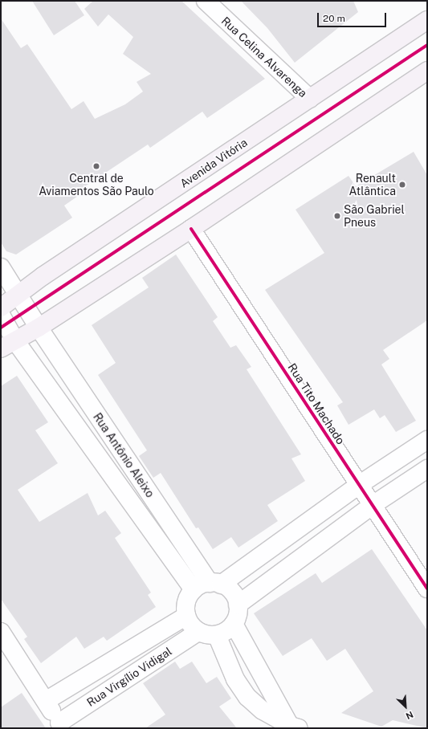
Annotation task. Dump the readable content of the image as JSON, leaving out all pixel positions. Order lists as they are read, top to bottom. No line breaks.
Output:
{"streets":{"main road":["Avenida Vitória"],"street":["Rua Celina Alvarenga","Rua Tito Machado","Rua Antônio Aleixo","Rua Virgílio Vidigal"]},"crossings":[["Rua Celina Alvarenga","Avenida Vitória"],["Avenida Vitória","Rua Antônio Aleixo"],["Rua Antônio Aleixo","Rua Virgílio Vidigal"]],"places":["Central de Aviamentos São Paulo","Renault Atlântica","São Gabriel Pneus"],"scale_bar":"20 m","north":"bottom right"}
